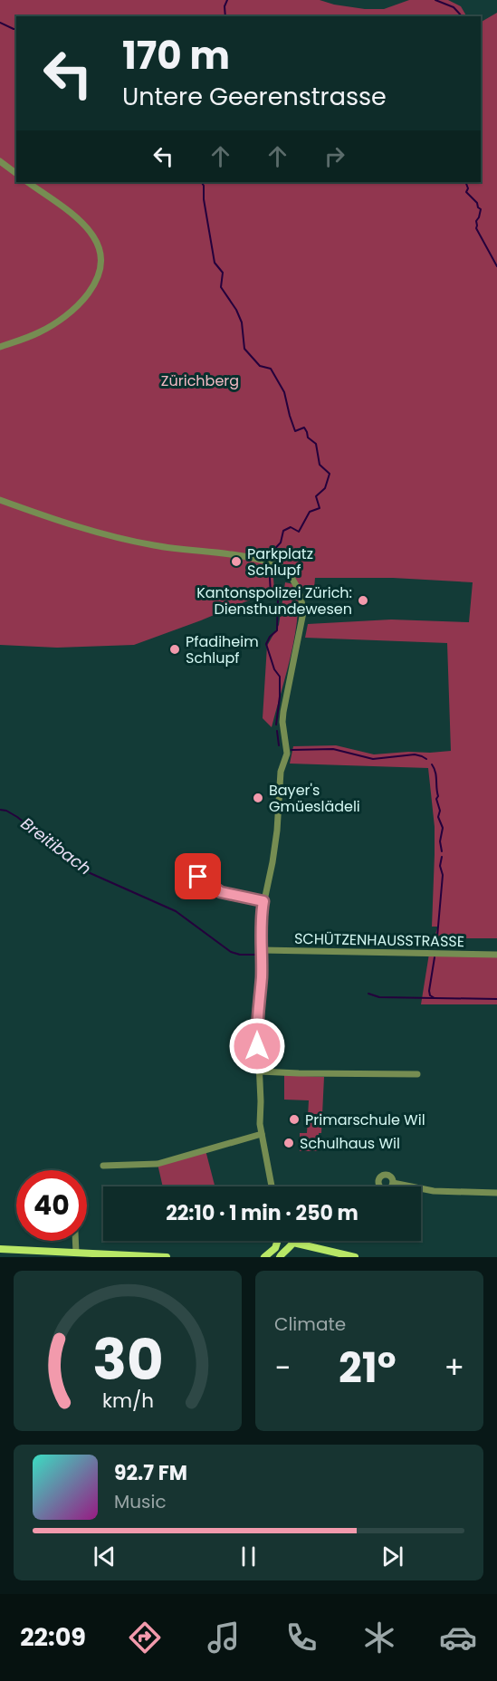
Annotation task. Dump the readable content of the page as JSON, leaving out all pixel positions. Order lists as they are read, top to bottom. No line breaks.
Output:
{"streets":{"street":["SCHÜTZENHAUSSTRASSE"]},"water":["Breitibach"],"parks":["Zürichberg"],"places":["Parkplatz Schlupf","Kantonspolizei Zürich: Diensthundewesen","Pfadiheim Schlupf","Bayer's Gmüeslädeli","Primarschule Wil","Schulhaus Wil"],"page":{"turn":["170 m","Untere Geerenstrasse"],"limit":"40","trip":"22:10 · 1 min · 250 m","tile":"Climate","heat":["−","21°","+"],"song":["92.7 FM","Music"],"tabs":"22:09","gauge":["30","km/h"]}}
